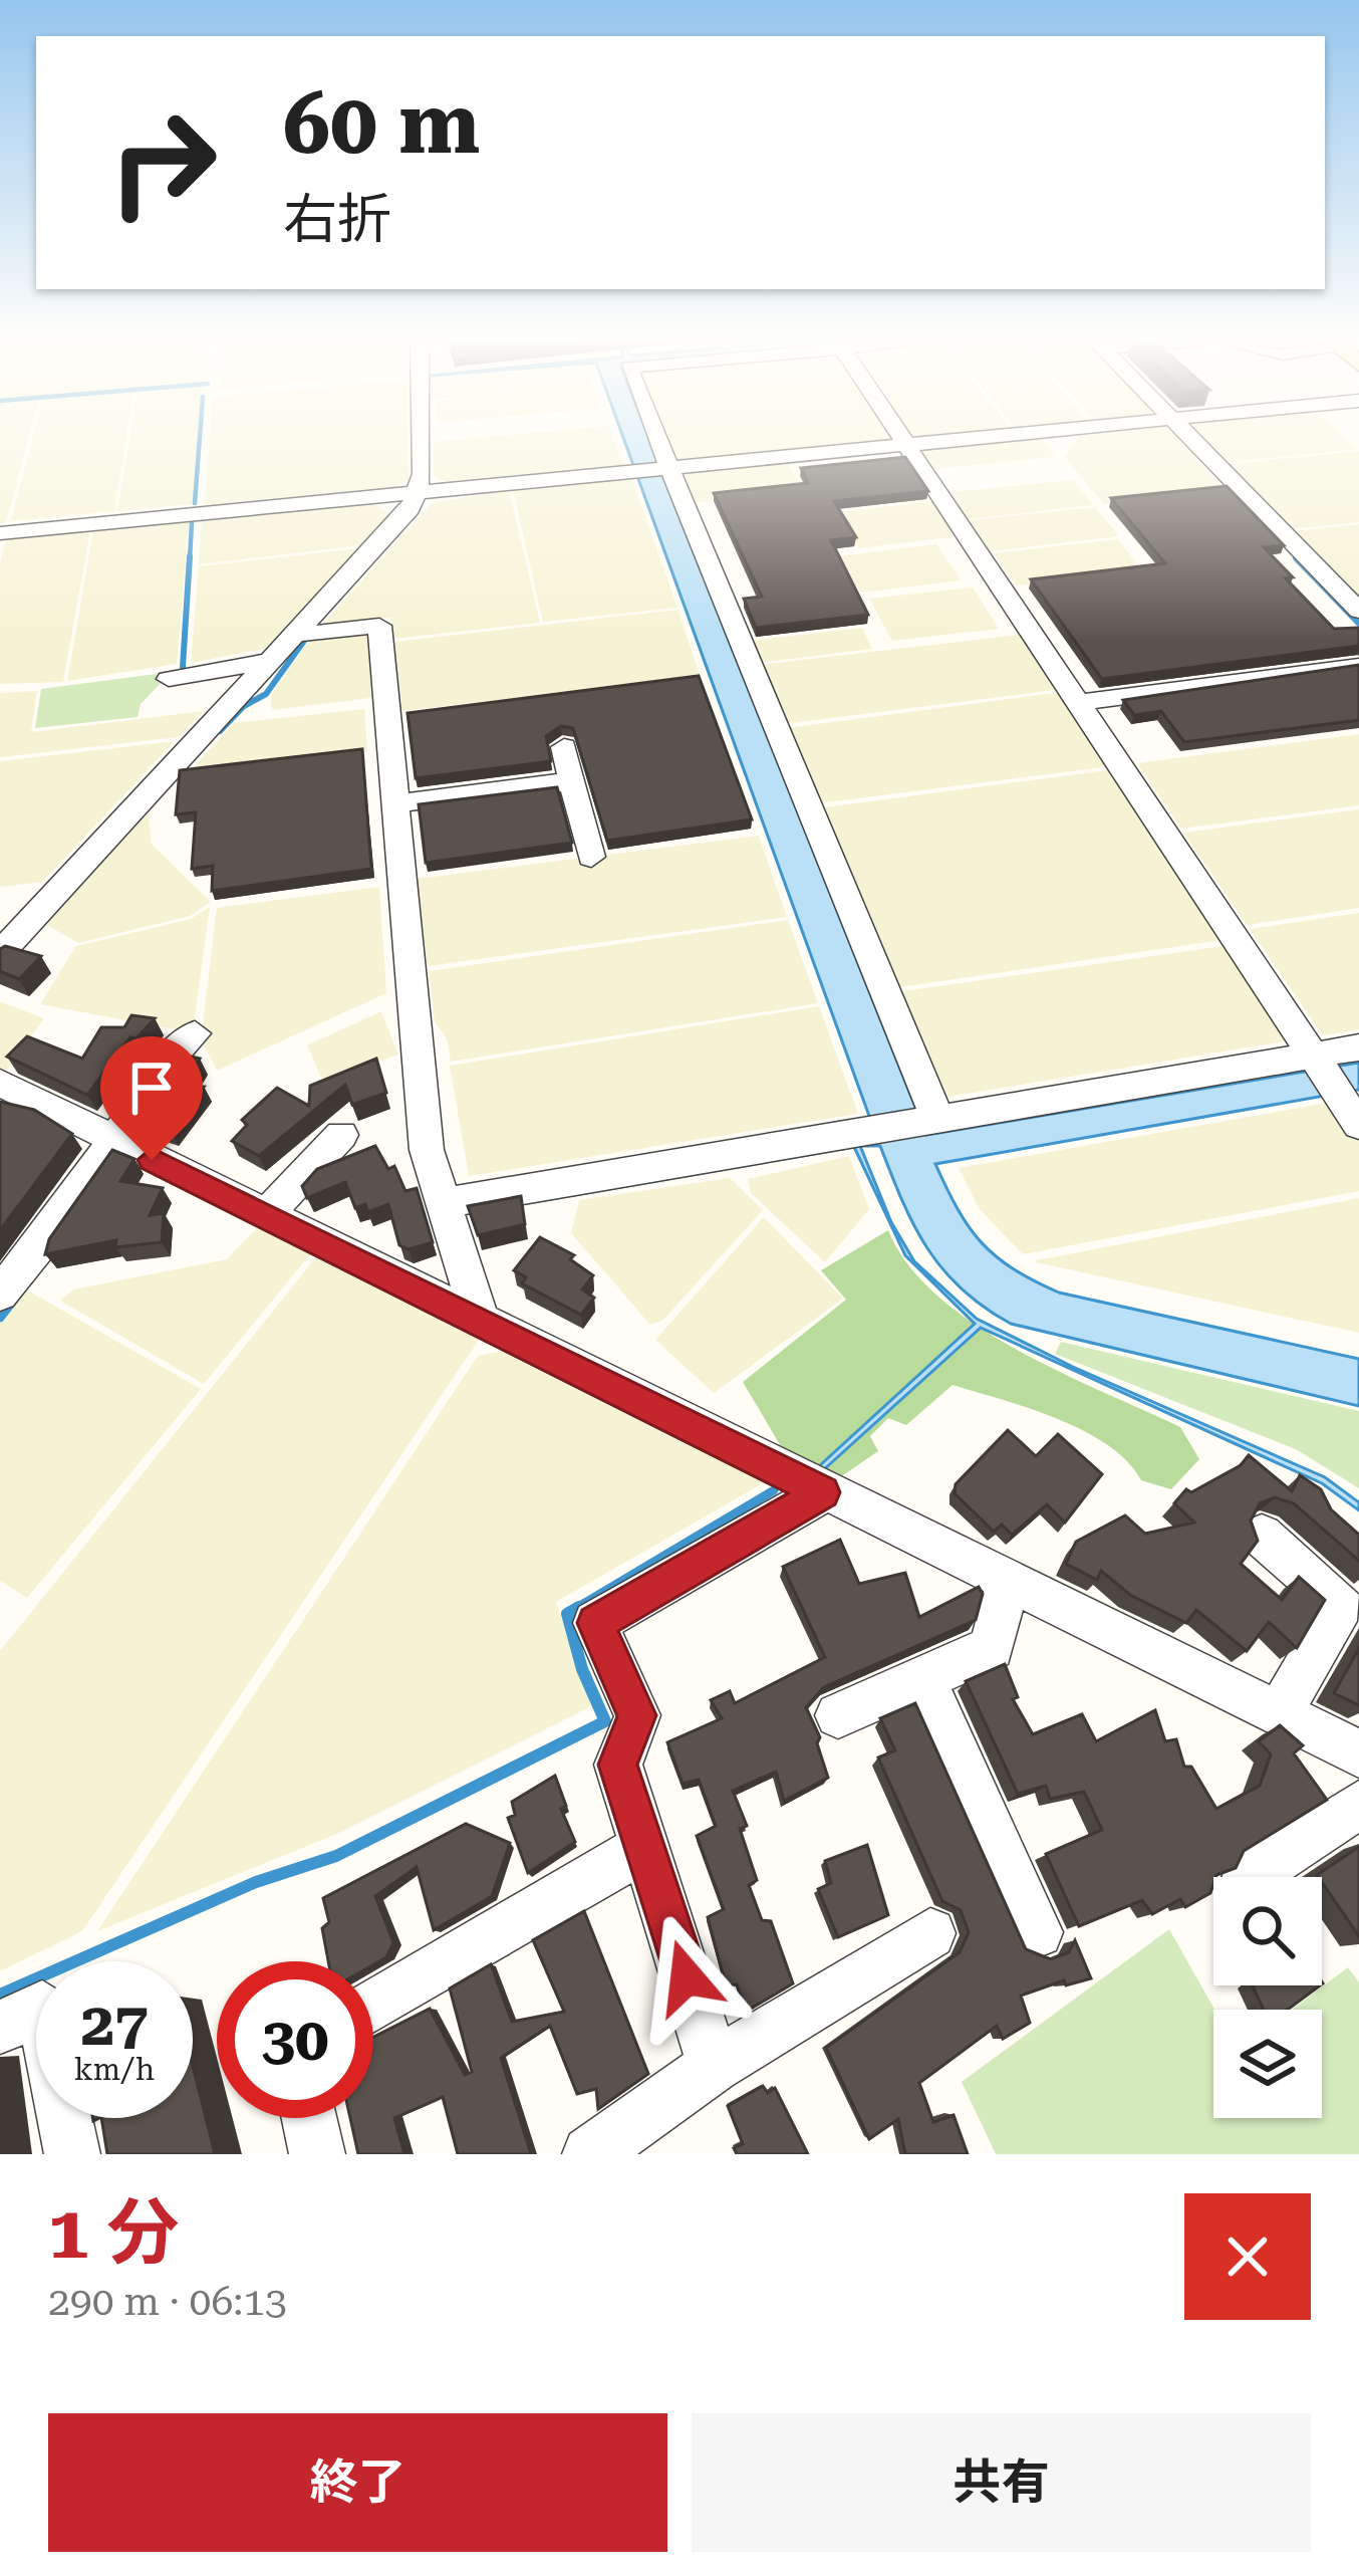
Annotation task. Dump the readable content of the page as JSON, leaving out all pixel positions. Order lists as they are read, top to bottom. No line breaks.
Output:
{"page":{"turn":["60 m","右折"],"speed":"27 km/h","limit":"30","heading":["1 分","290 m · 06:13"],"buttons":["終了","共有"]}}
